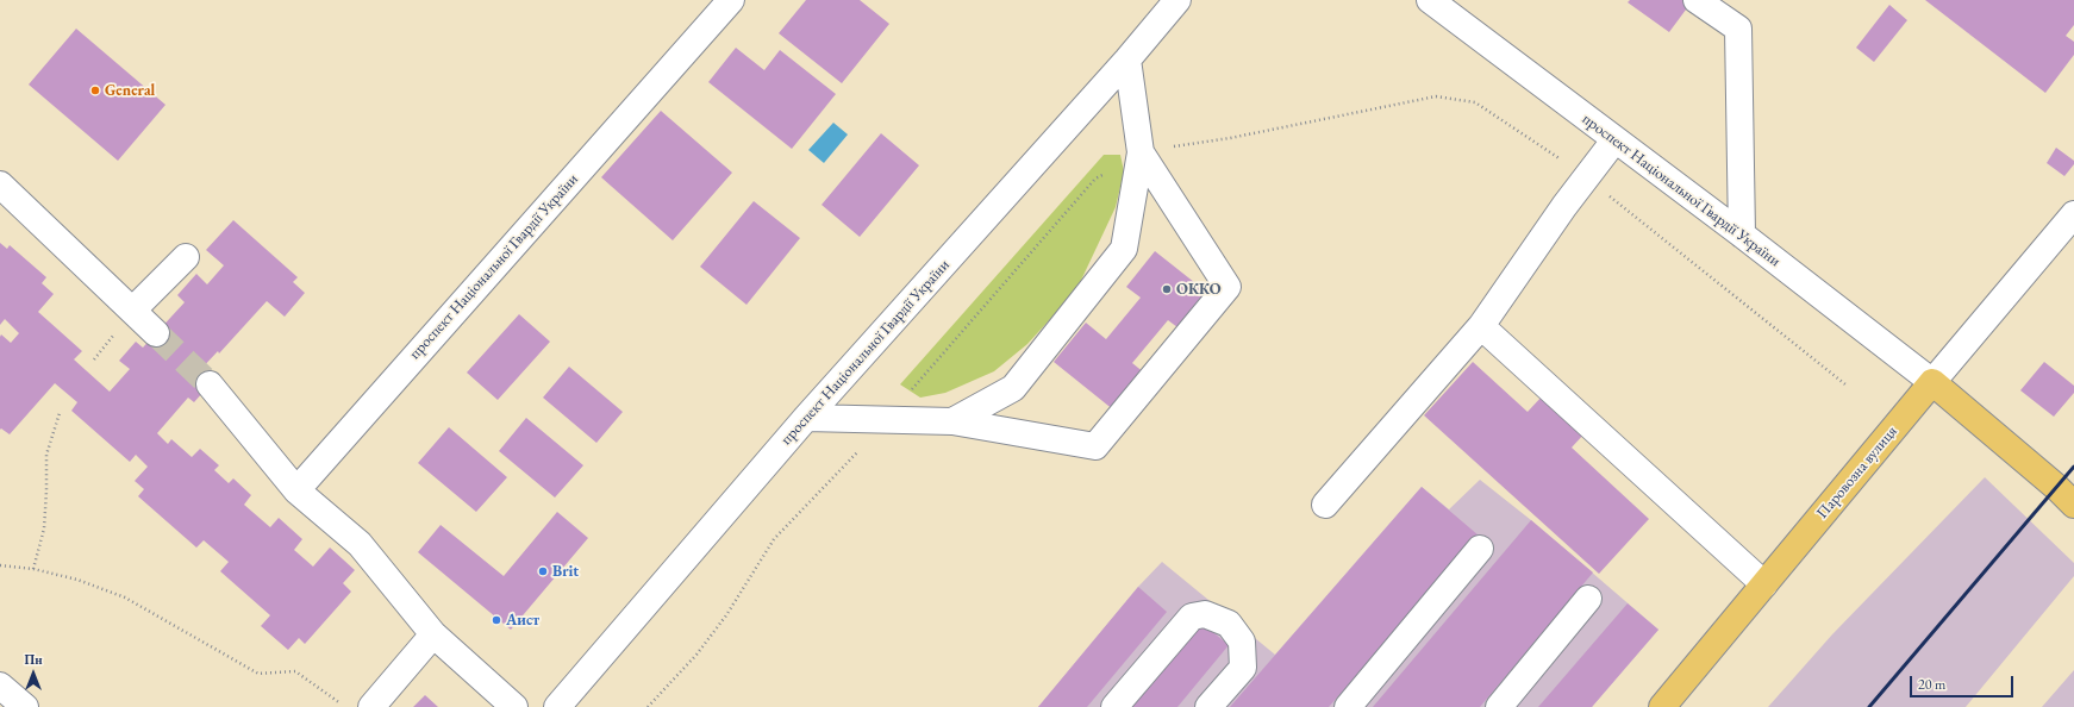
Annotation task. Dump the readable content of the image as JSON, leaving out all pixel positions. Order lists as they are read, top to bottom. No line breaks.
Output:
{"streets":{"main road":["Паровозна вулиця"],"street":["проспект Національної Гвардії України"]},"crossings":[["проспект Національної Гвардії України","Паровозна вулиця"]],"places":["General","ОККО","Brit","Аист"],"scale_bar":"20 m","north":"top"}
